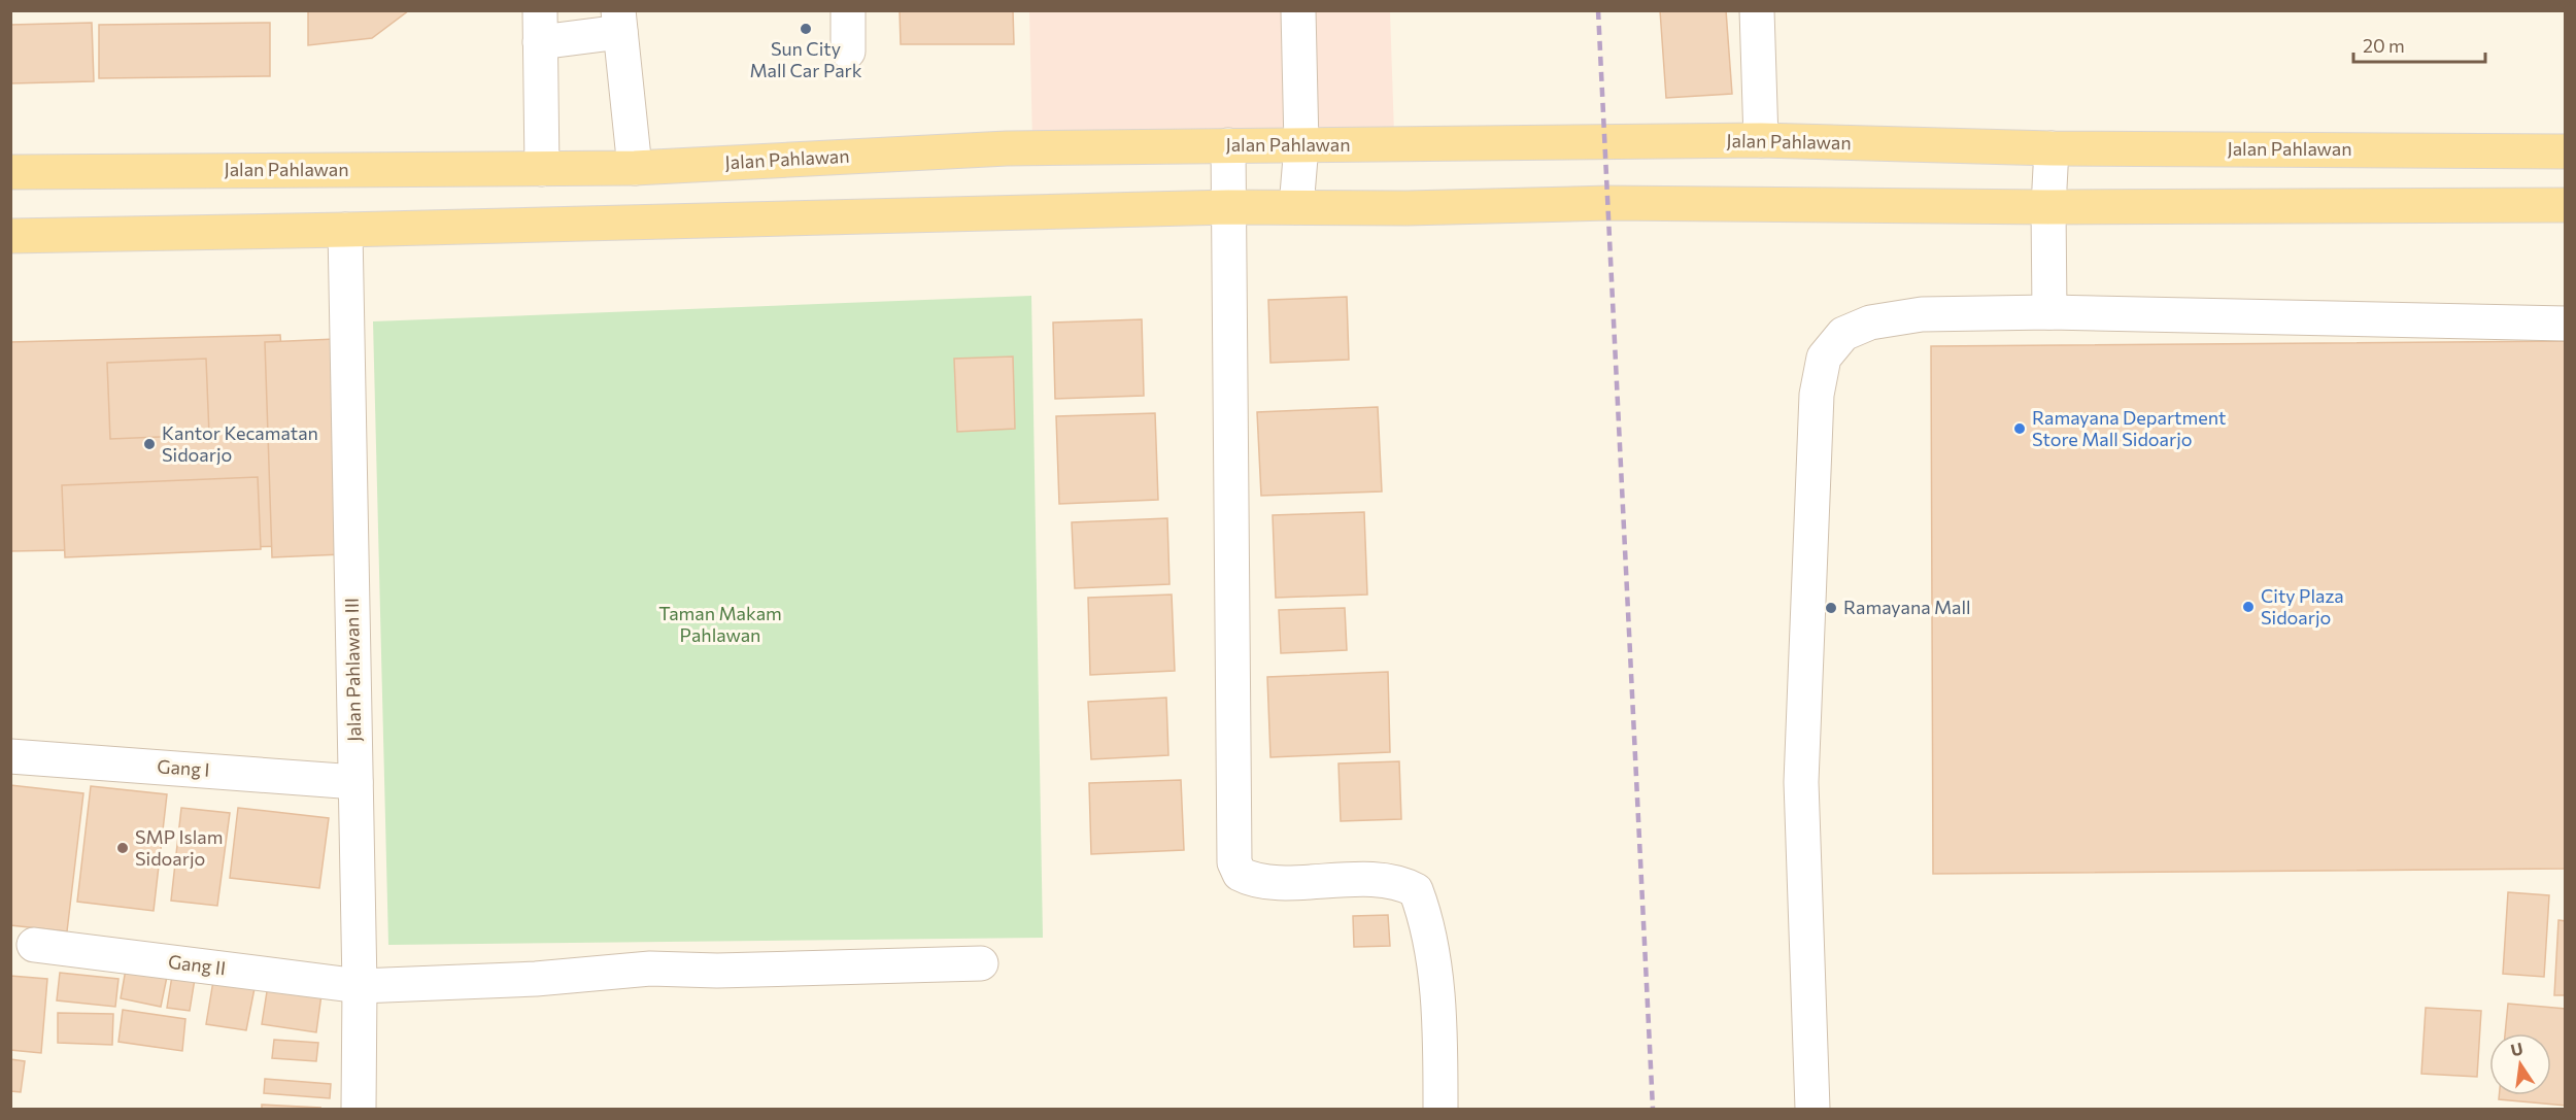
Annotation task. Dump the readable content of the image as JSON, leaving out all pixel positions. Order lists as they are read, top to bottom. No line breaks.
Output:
{"streets":{"main road":["Jalan Pahlawan"],"street":["Jalan Pahlawan III","Gang I","Gang II"]},"crossings":[["Jalan Pahlawan III","Gang I"],["Jalan Pahlawan III","Gang II"]],"parks":["Taman Makam Pahlawan"],"places":["Sun City Mall Car Park","Ramayana Department Store Mall Sidoarjo","Kantor Kecamatan Sidoarjo","City Plaza Sidoarjo","Ramayana Mall","SMP Islam Sidoarjo"],"scale_bar":"20 m","north":"top"}
